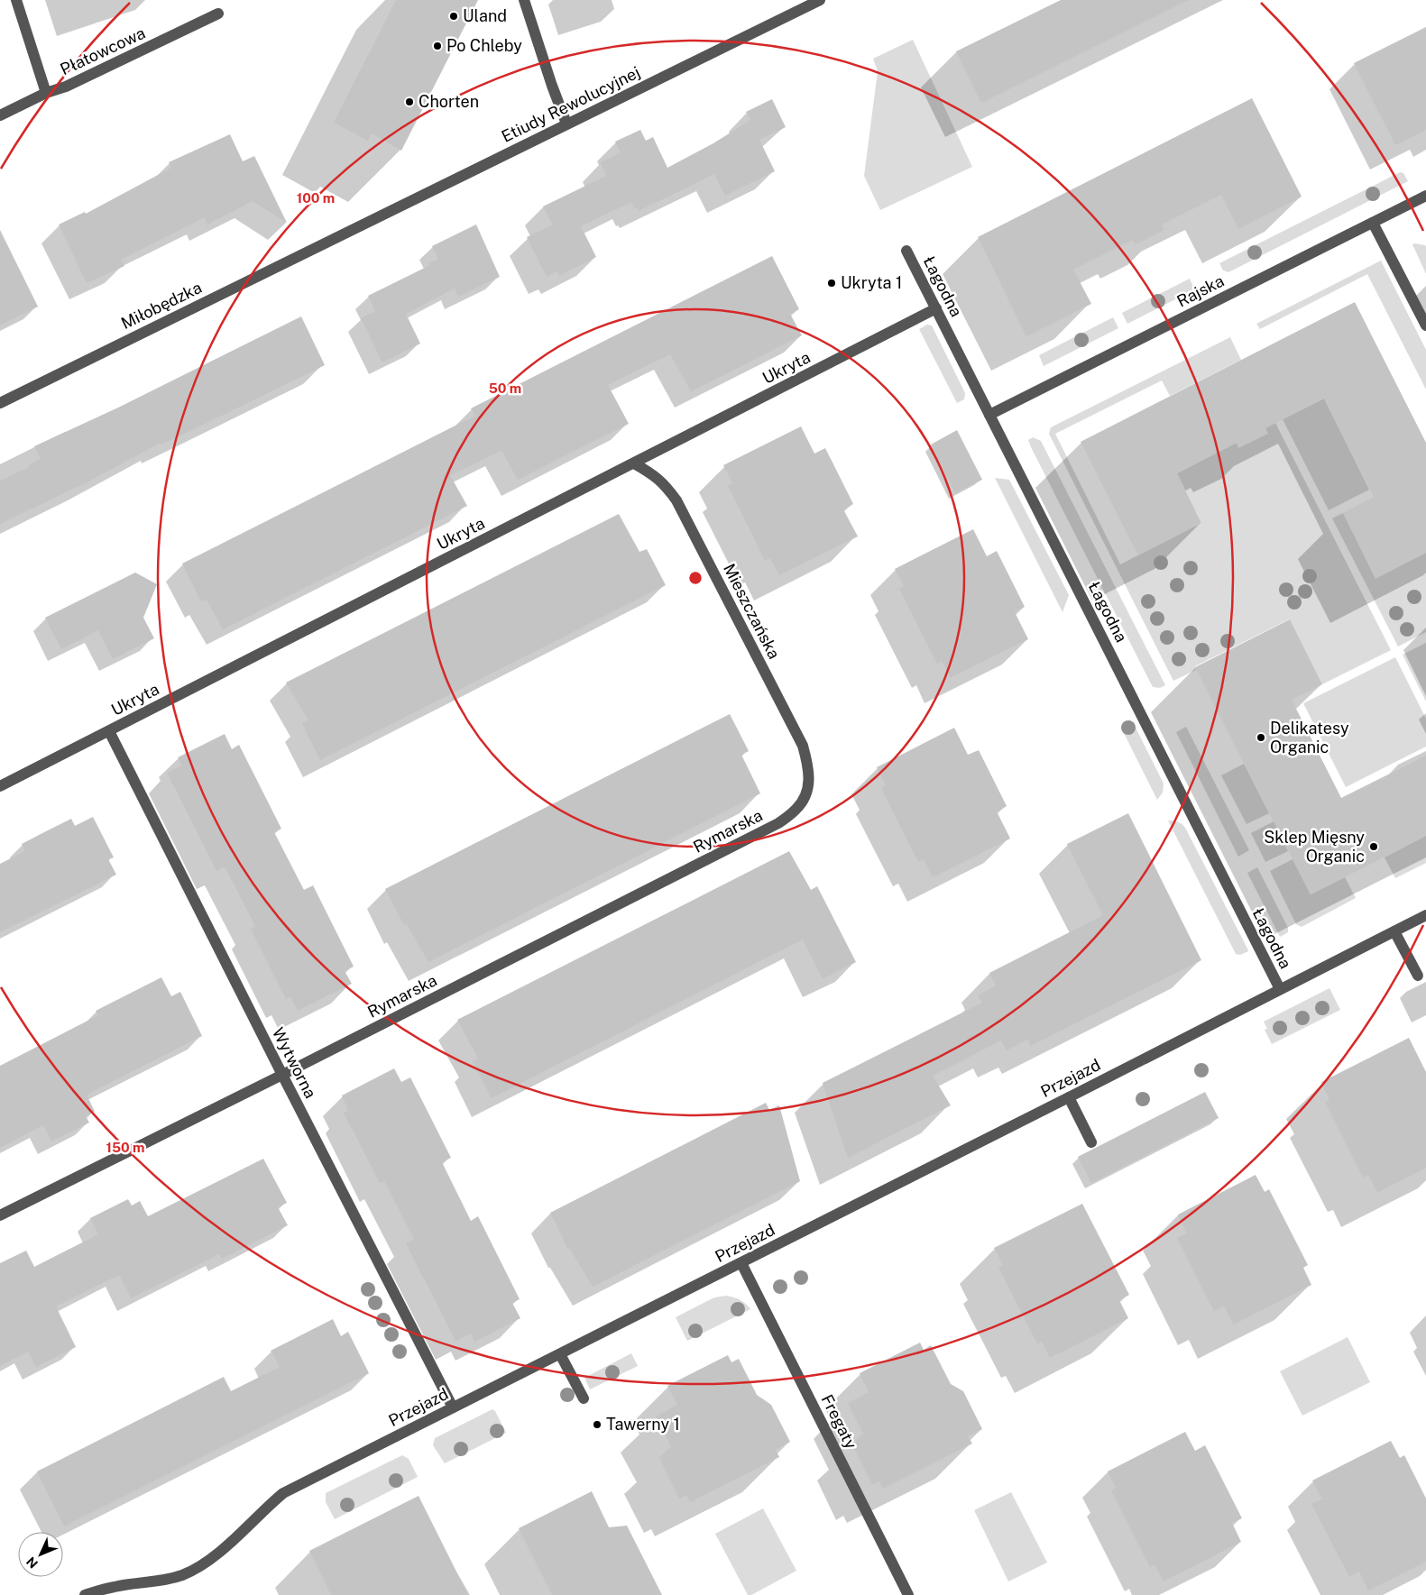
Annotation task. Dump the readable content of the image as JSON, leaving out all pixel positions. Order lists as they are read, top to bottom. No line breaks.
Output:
{"streets":{"street":["Płatowcowa","Etiudy Rewolucyjnej","Łagodna","Rajska","Miłobędzka","Ukryta","Mieszczańska","Rymarska","Wytworna","Przejazd","Fregaty"]},"crossings":[["Etiudy Rewolucyjnej","Miłobędzka"],["Łagodna","Rajska"],["Łagodna","Ukryta"],["Łagodna","Przejazd"],["Ukryta","Mieszczańska"],["Ukryta","Wytworna"],["Mieszczańska","Rymarska"],["Rymarska","Wytworna"],["Wytworna","Przejazd"],["Przejazd","Fregaty"]],"places":["Uland","Po Chleby","Chorten","Ukryta 1","Delikatesy Organic","Sklep Mięsny Organic","Tawerny 1"],"north":"bottom left","rings":["100 m","50 m","150 m"]}
